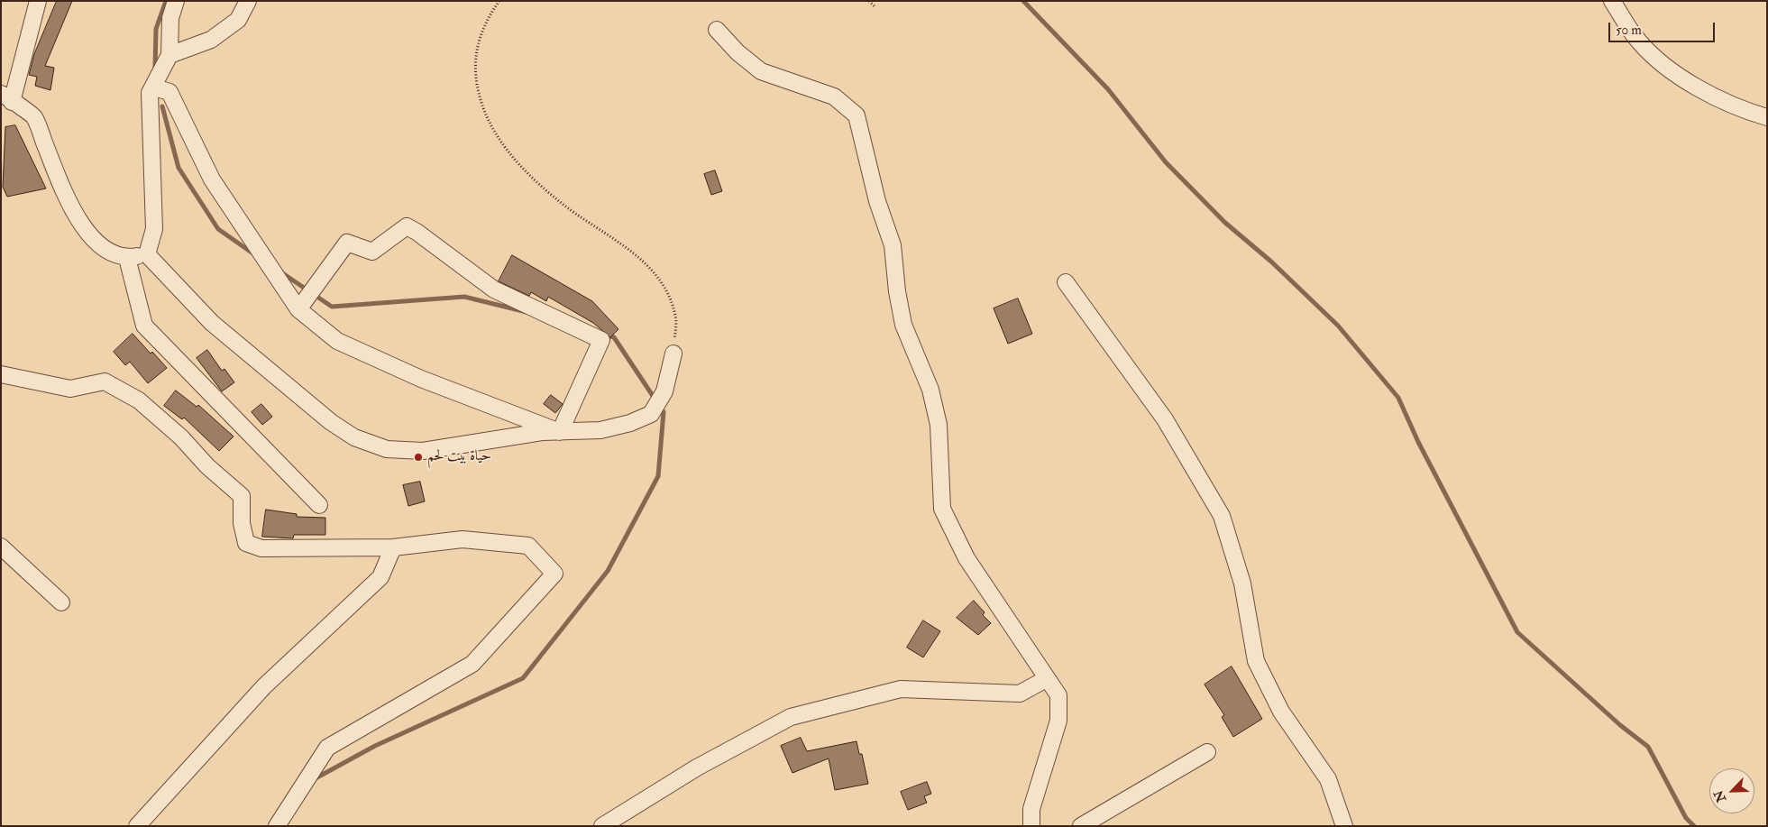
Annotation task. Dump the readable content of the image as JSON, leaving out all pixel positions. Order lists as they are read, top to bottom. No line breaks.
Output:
{"places":["حياة بيت لحم"],"scale_bar":"50 m","north":"bottom left"}
